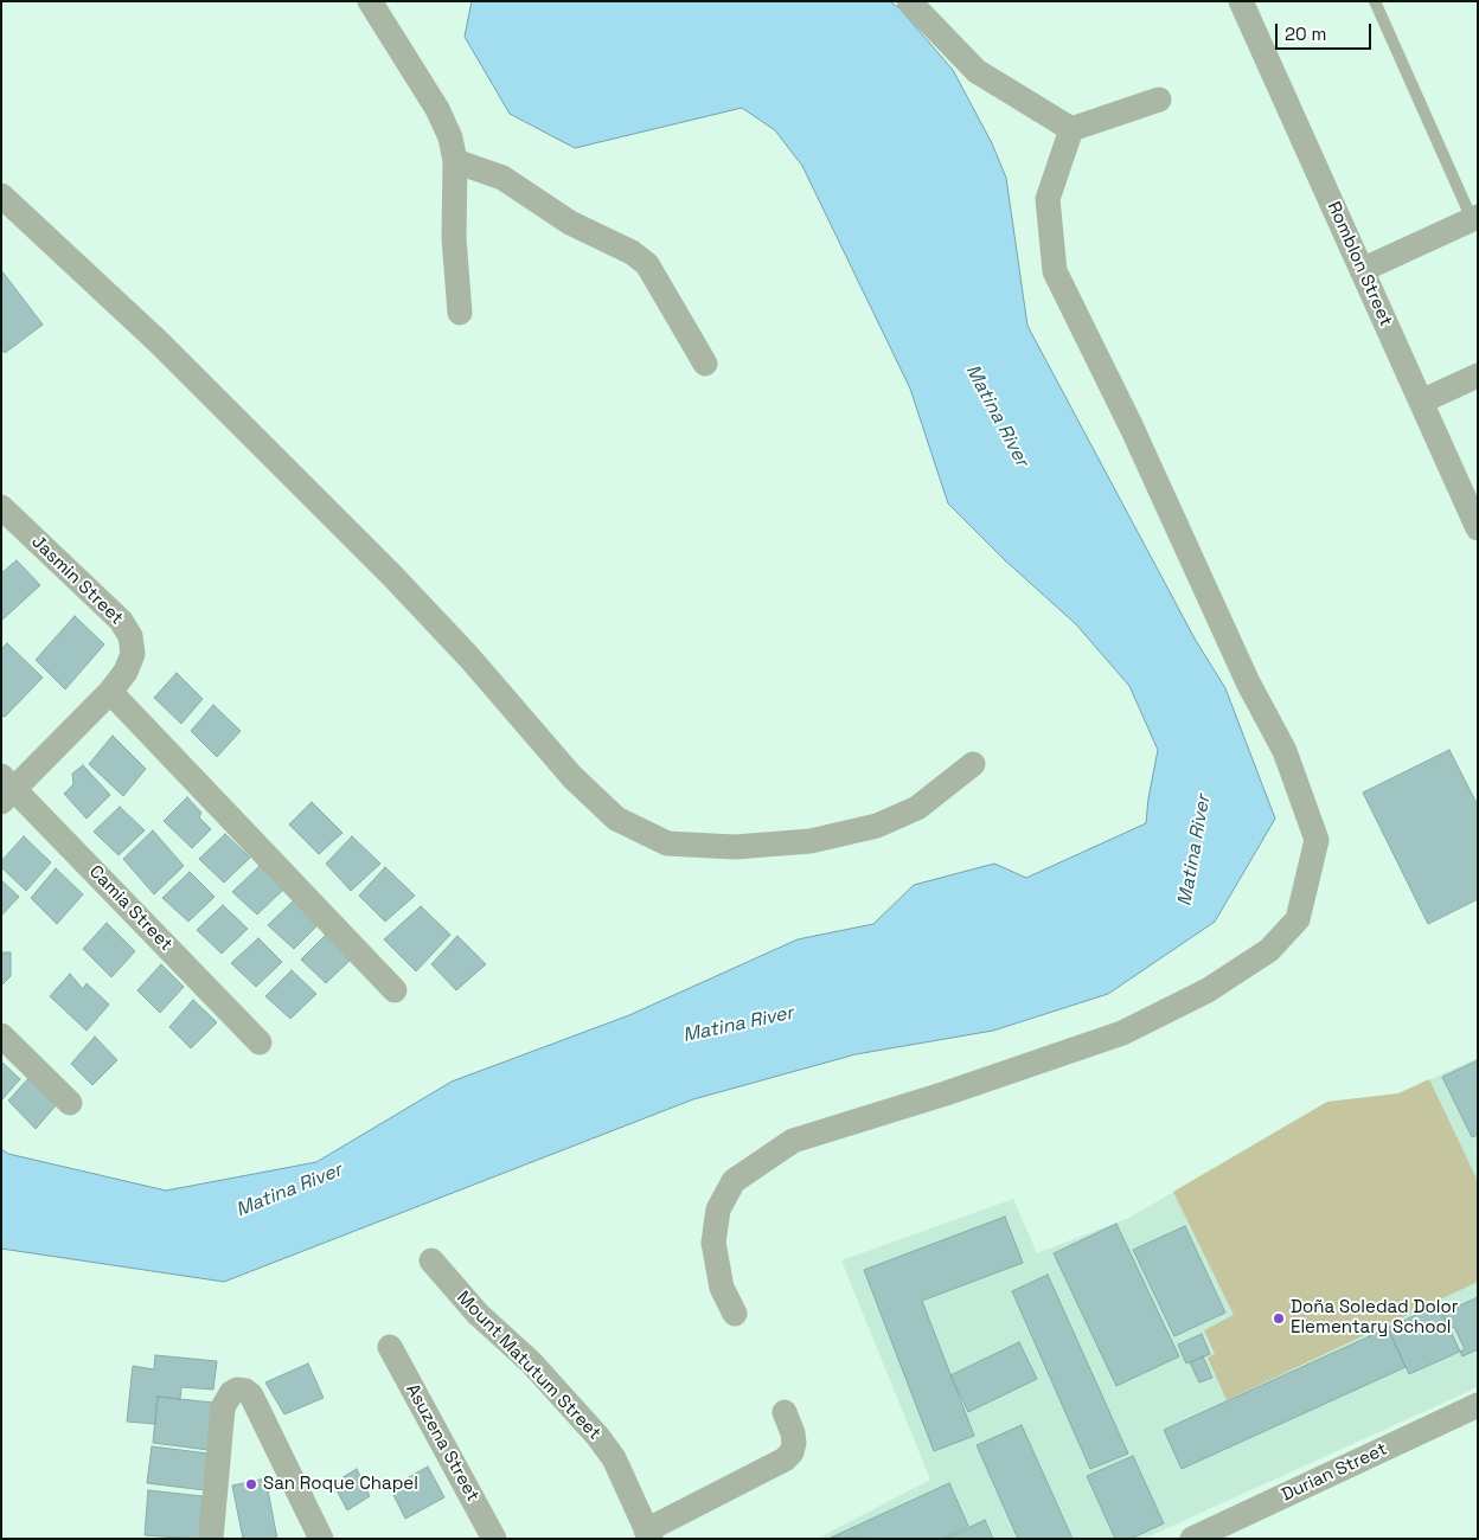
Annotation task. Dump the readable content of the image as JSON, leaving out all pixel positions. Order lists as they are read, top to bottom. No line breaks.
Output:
{"streets":{"street":["Romblon Street","Jasmin Street","Camia Street","Mount Matutum Street","Asuzena Street","Durian Street"]},"crossings":[["Jasmin Street","Camia Street"]],"water":["Matina River"],"places":["Doña Soledad Dolor Elementary School","San Roque Chapel"],"scale_bar":"20 m"}
